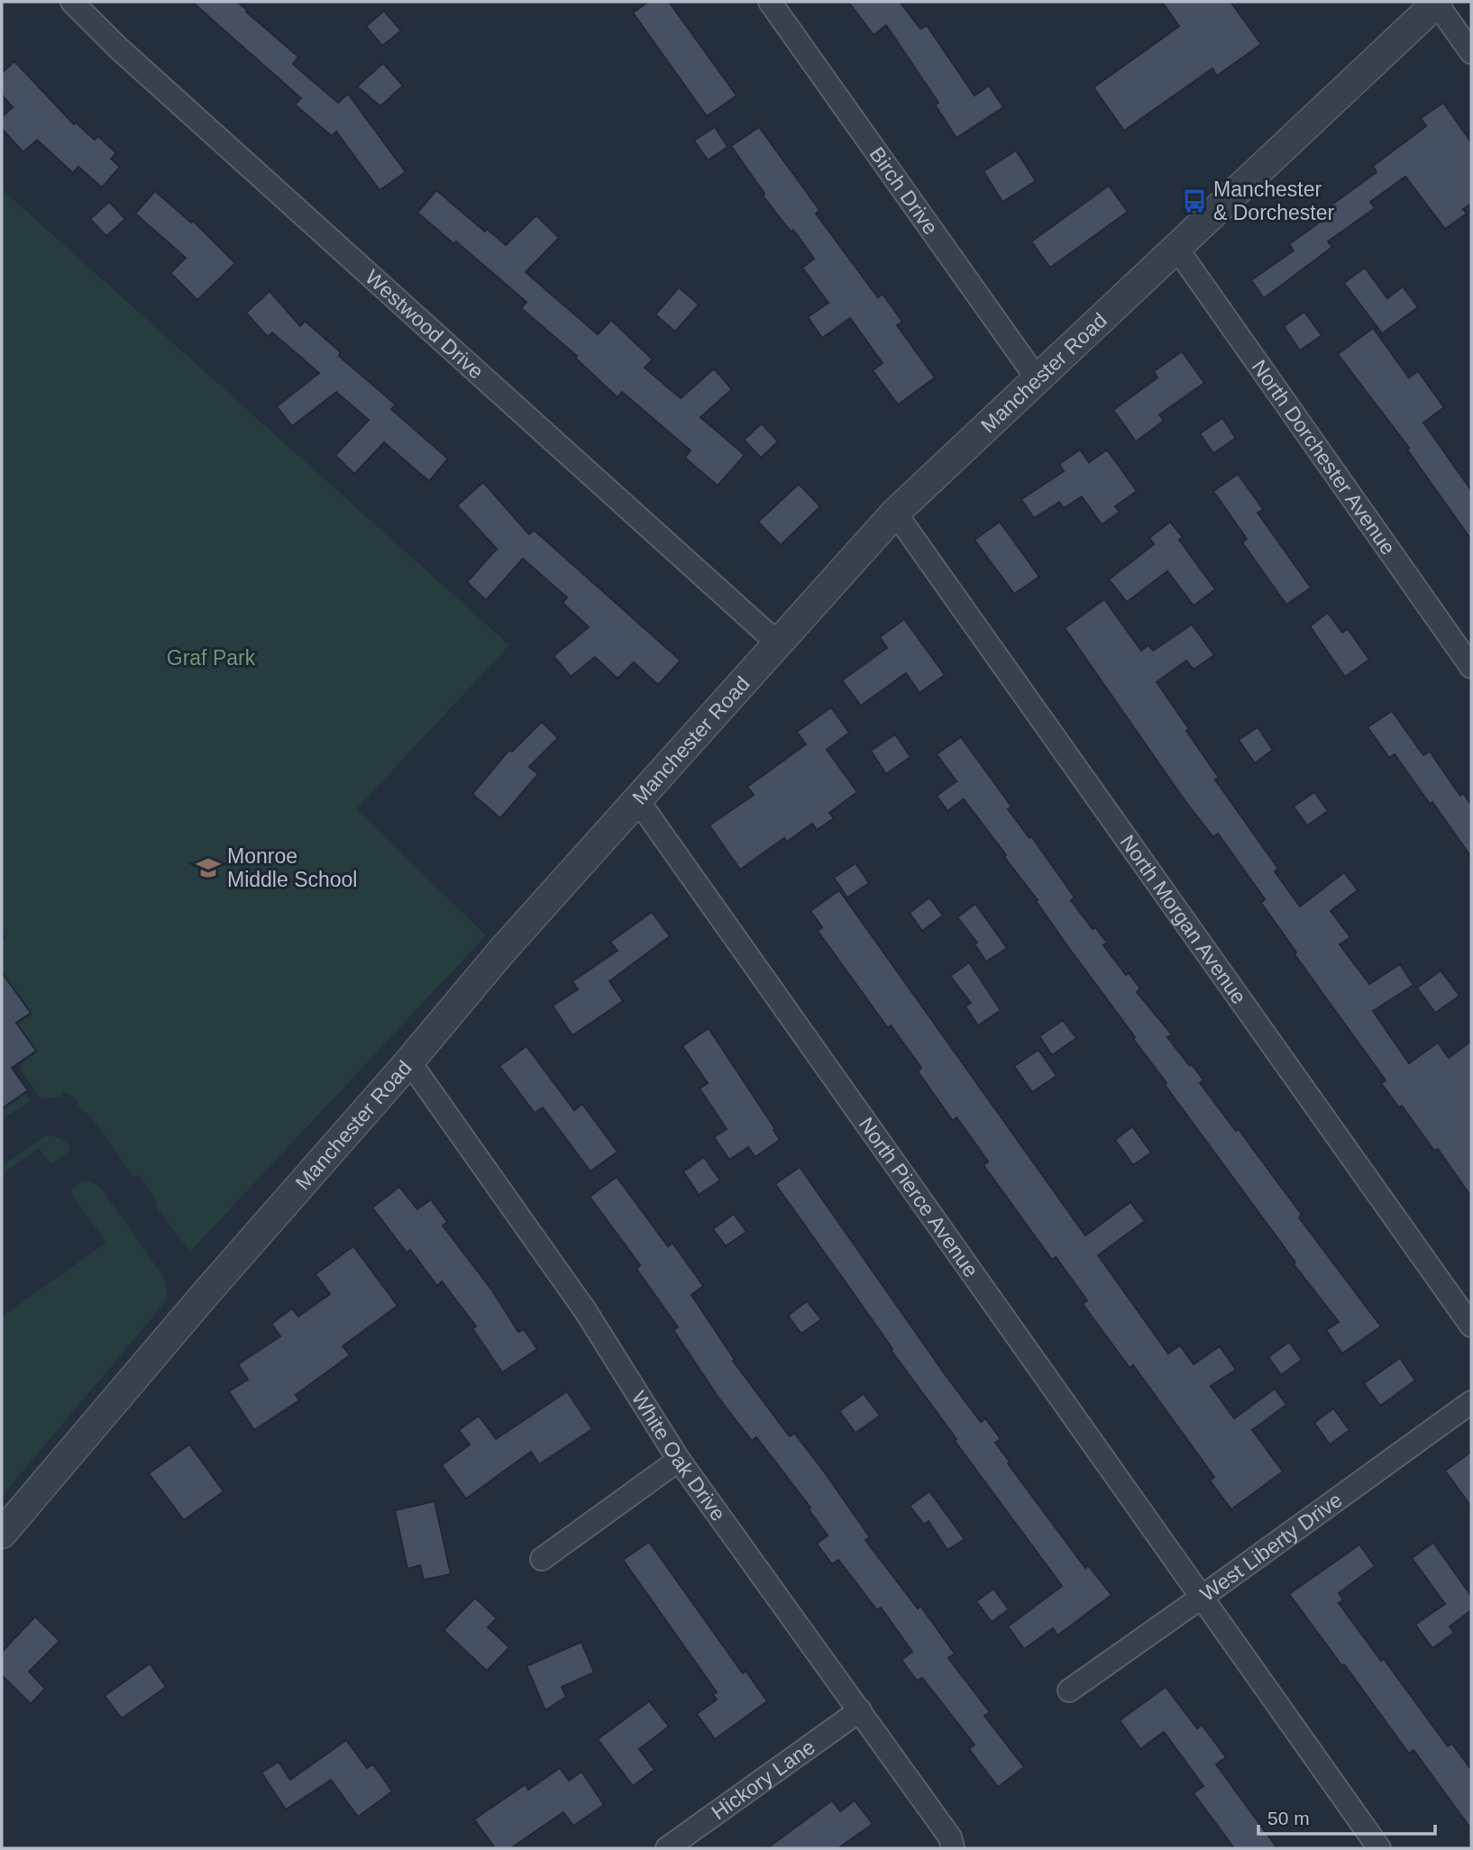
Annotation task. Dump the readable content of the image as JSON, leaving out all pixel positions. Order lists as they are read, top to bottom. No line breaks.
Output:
{"streets":{"street":["Birch Drive","Westwood Drive","Manchester Road","North Dorchester Avenue","North Morgan Avenue","North Pierce Avenue","White Oak Drive","West Liberty Drive","Hickory Lane"]},"crossings":[["Birch Drive","Manchester Road"],["Westwood Drive","Manchester Road"],["Manchester Road","North Dorchester Avenue"],["Manchester Road","North Morgan Avenue"],["Manchester Road","North Pierce Avenue"],["Manchester Road","White Oak Drive"],["North Pierce Avenue","West Liberty Drive"],["White Oak Drive","Hickory Lane"]],"parks":["Graf Park"],"places":{"bus stop":["Manchester & Dorchester"],"school or university":["Monroe Middle School"]},"scale_bar":"50 m"}
